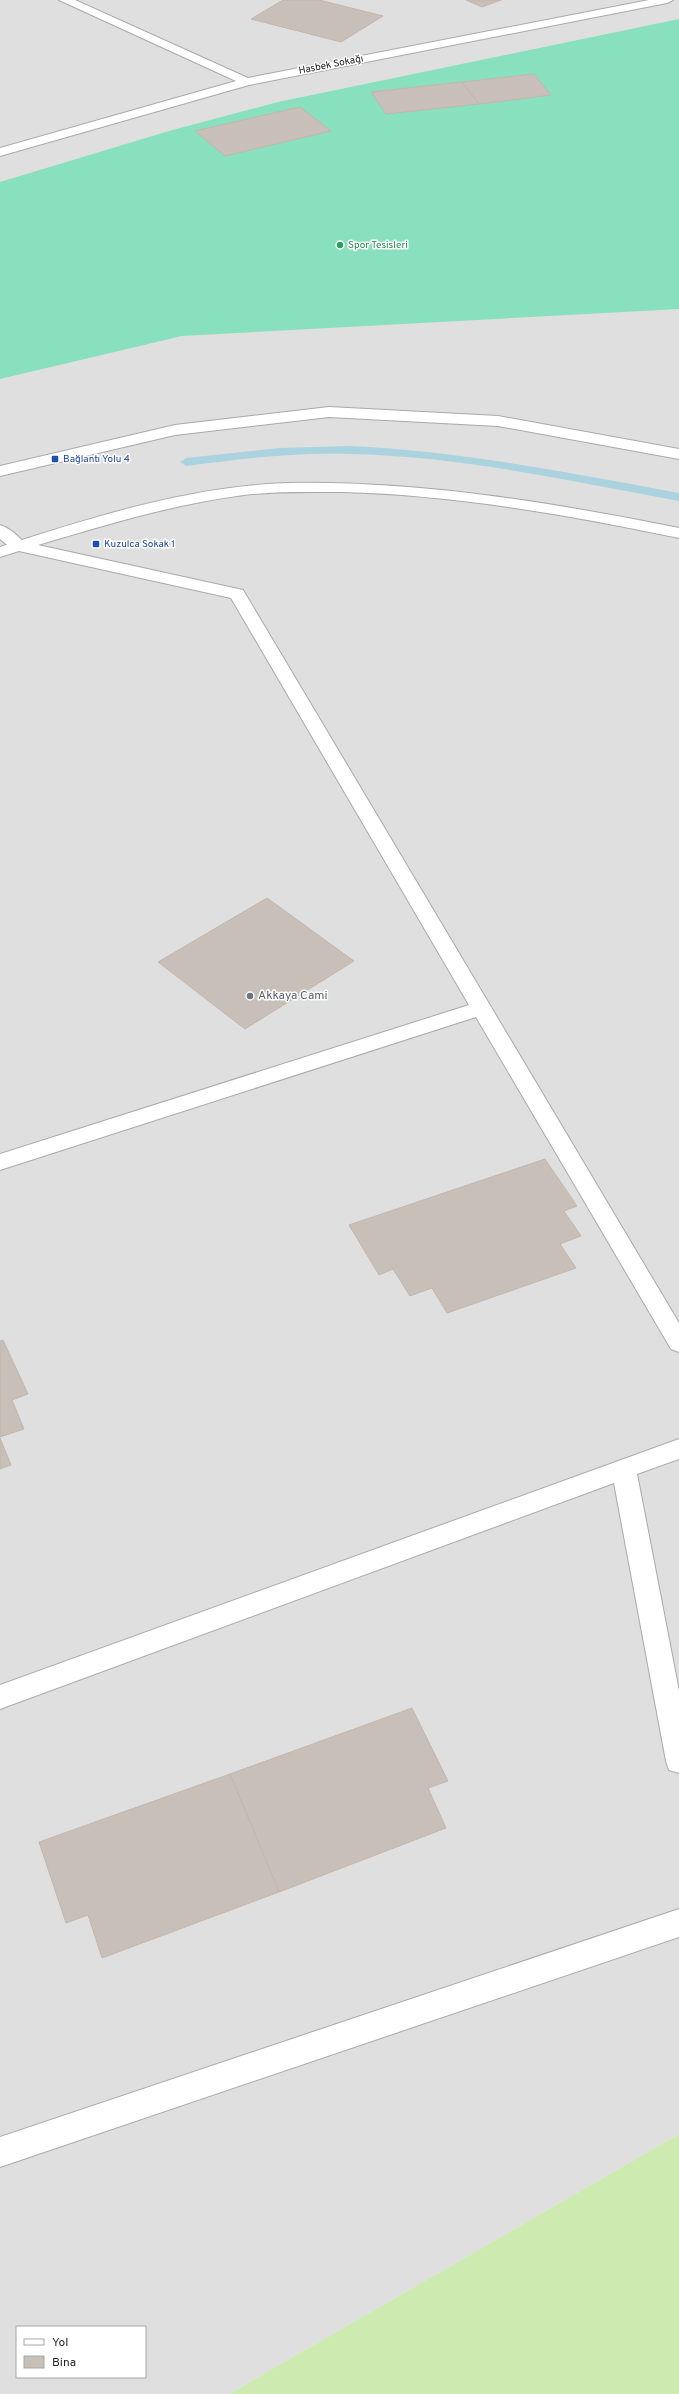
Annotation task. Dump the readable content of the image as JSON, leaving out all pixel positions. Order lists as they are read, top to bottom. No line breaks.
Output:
{"streets":{"street":["Hasbek Sokağı"]},"places":{"other":["Spor Tesisleri","Akkaya Cami"],"transit":["Bağlantı Yolu 4","Kuzulca Sokak 1"]},"legend":["Yol","Bina"]}
